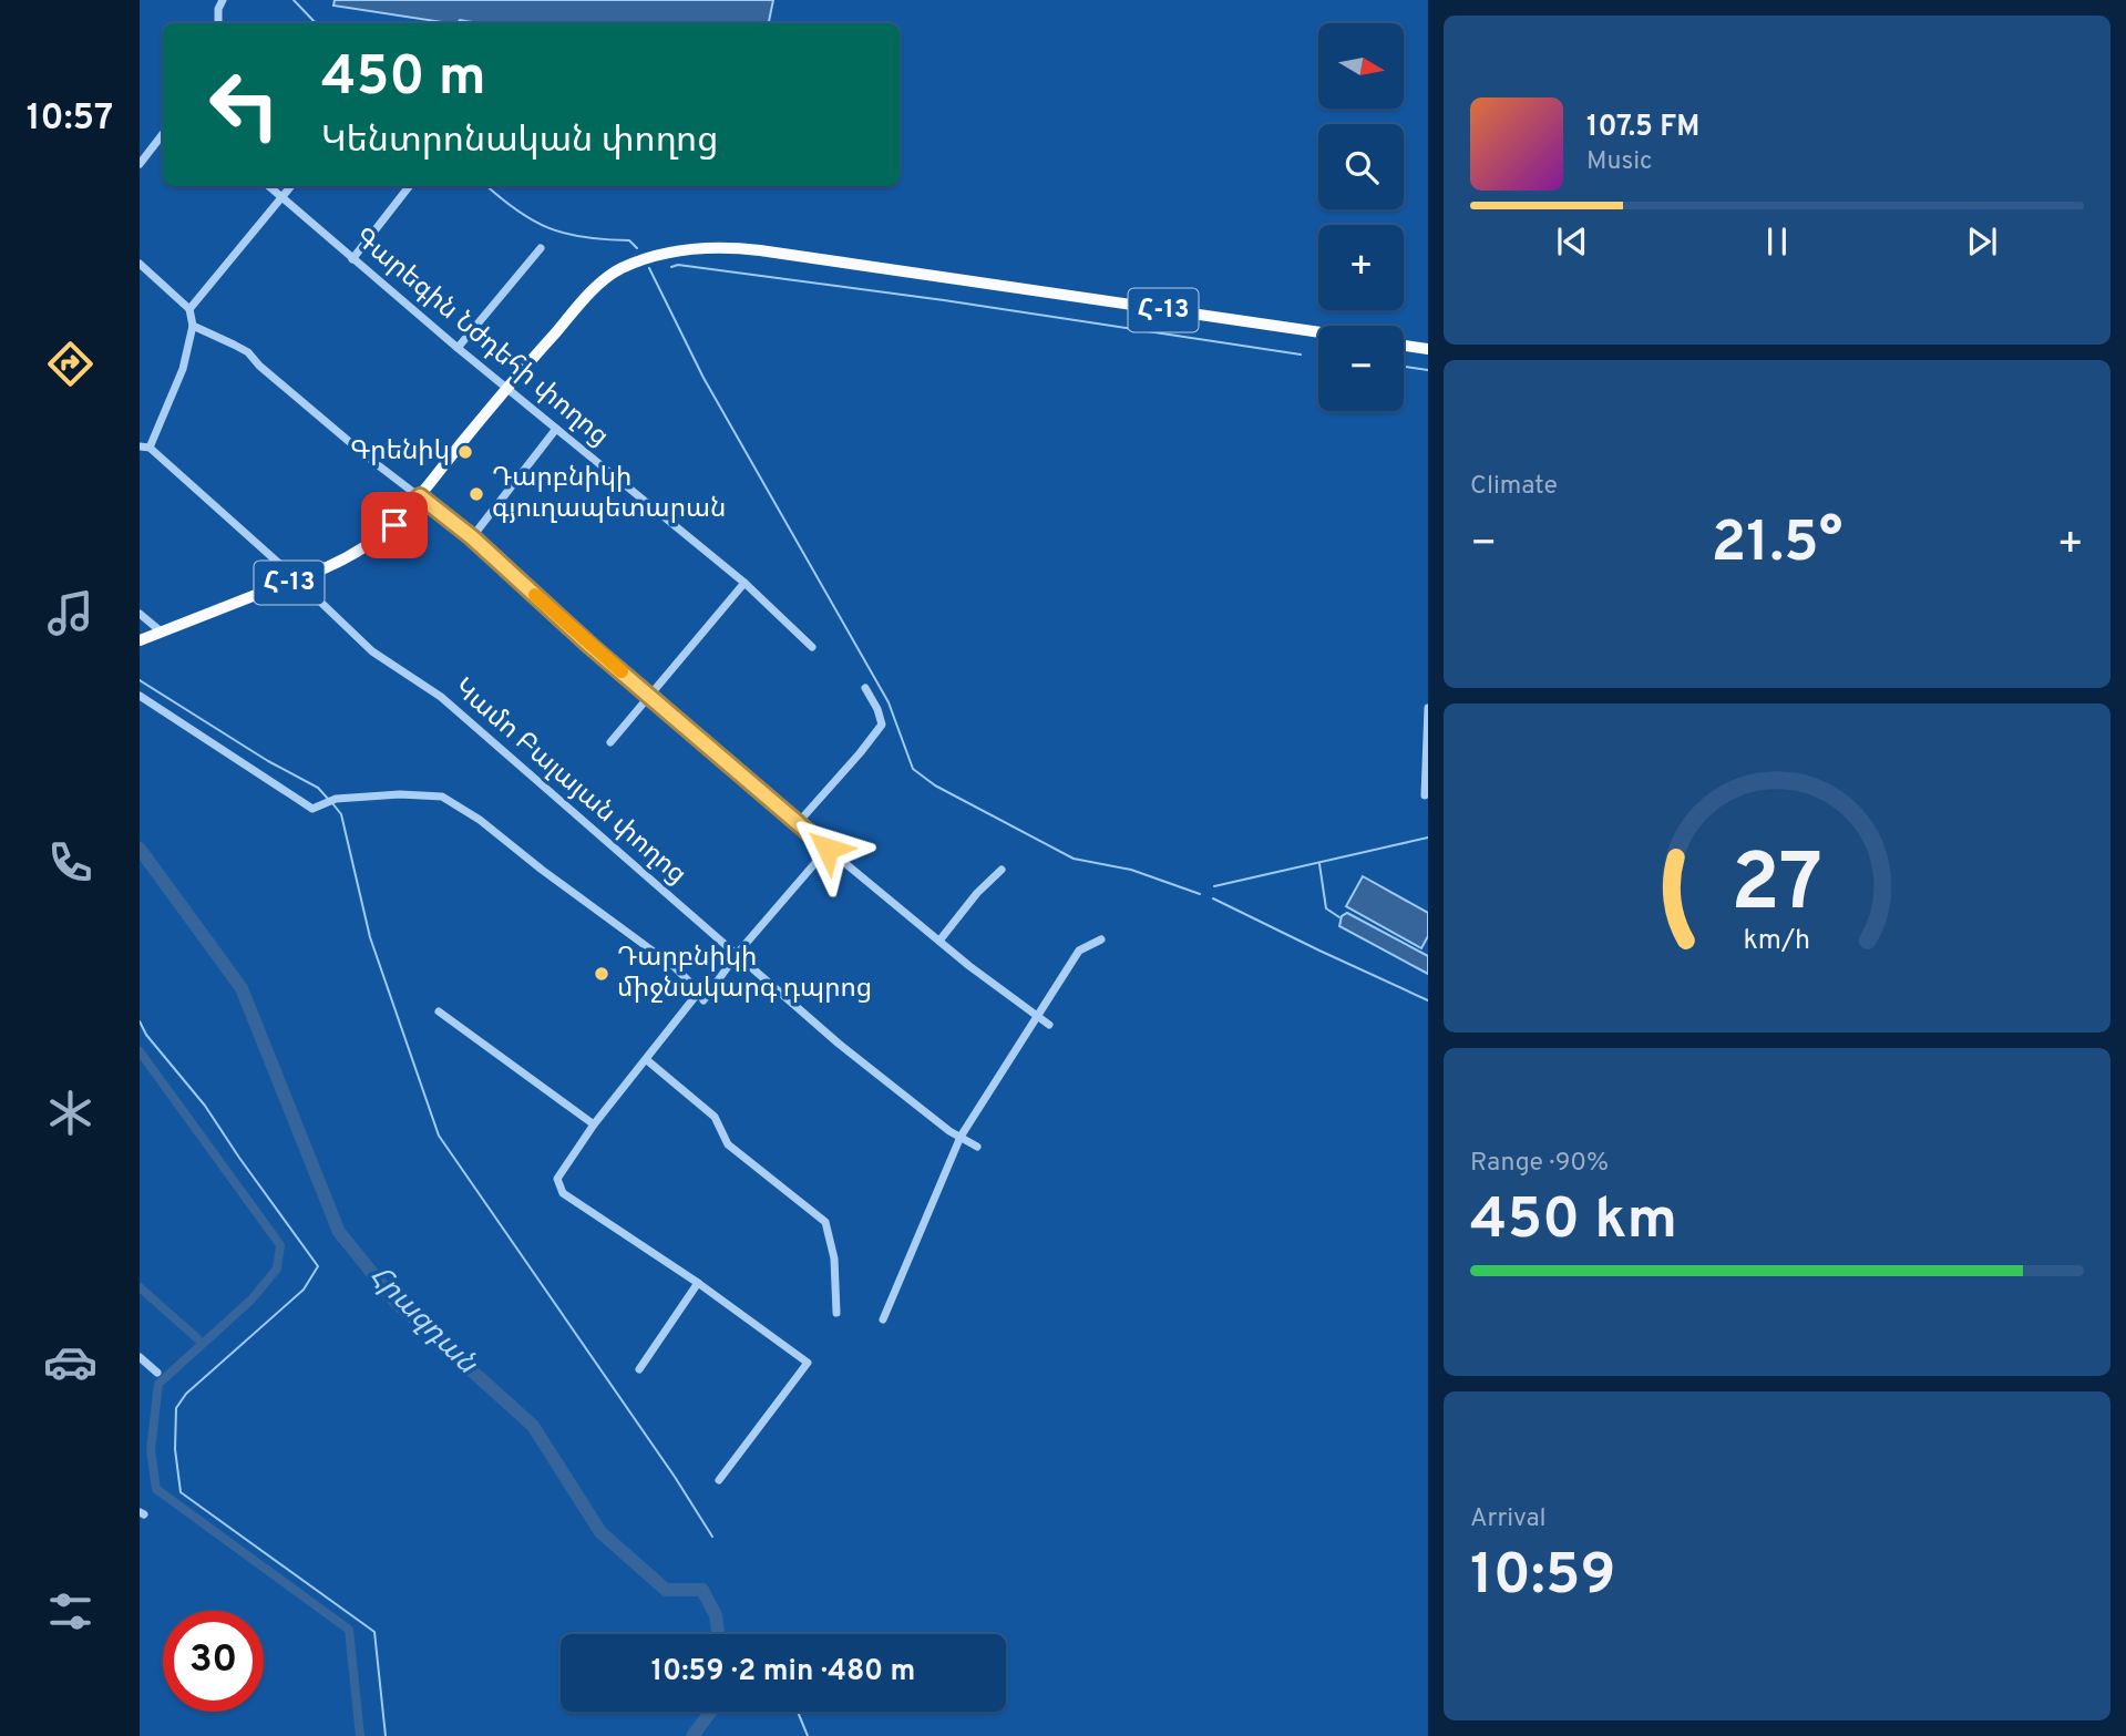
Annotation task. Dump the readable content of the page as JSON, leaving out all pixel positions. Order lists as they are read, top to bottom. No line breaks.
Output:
{"streets":{"main road":["Հ-13"],"street":["Գարեգին Նժդեհի փողոց","Կամո Բալայան փողոց"]},"crossings":[["Հ-13","Գարեգին Նժդեհի փողոց"],["Հ-13","Կամո Բալայան փողոց"]],"water":["Հրազդան"],"places":["Գրենիկ","Դարբնիկի գյուղապետարան","Դարբնիկի միջնակարգ դպրոց"],"north":"right","page":{"tabs":"10:57","map_buttons":["+","−"],"turn":["450 m","Կենտրոնական փողոց"],"song":["107.5 FM","Music"],"tile":["Climate",["Range · 90%","450 km"],["Arrival","10:59"]],"heat":["−","21.5°","+"],"limit":"30","trip":"10:59 · 2 min · 480 m","gauge":["27","km/h"]}}
